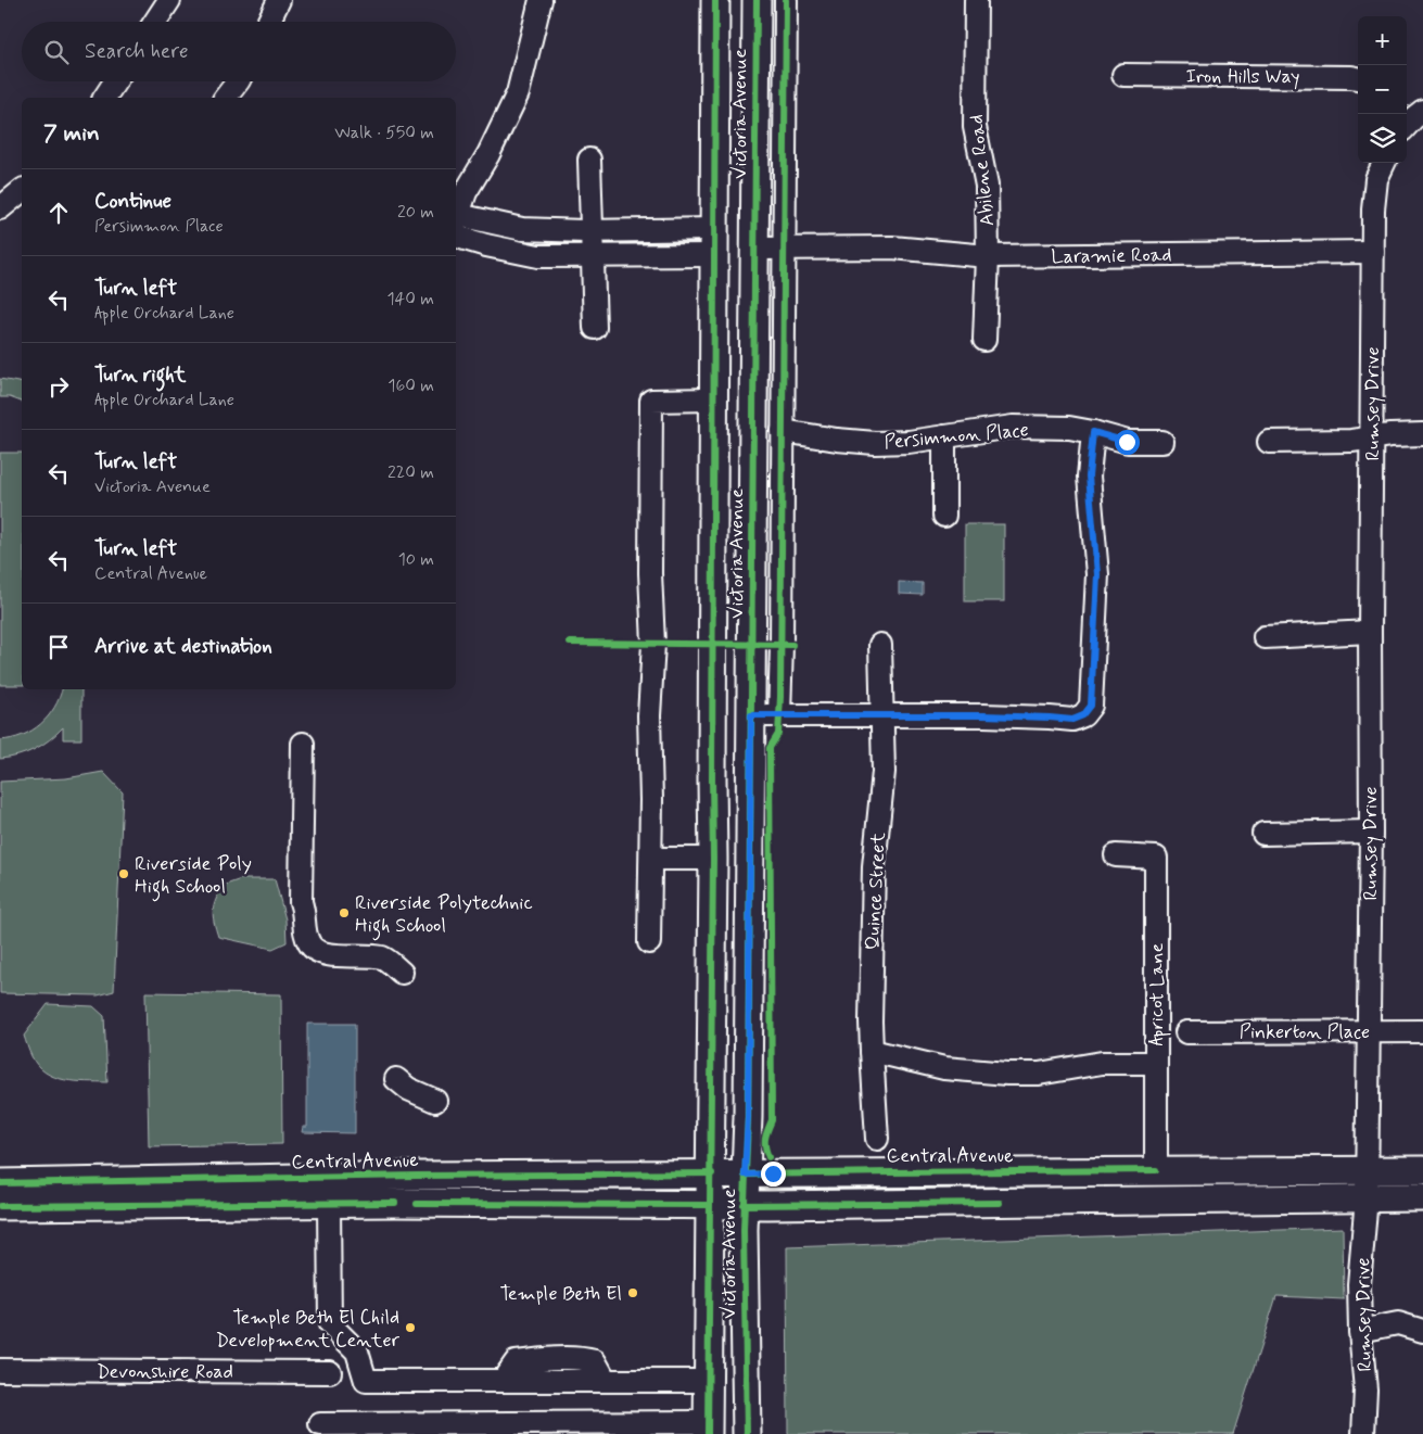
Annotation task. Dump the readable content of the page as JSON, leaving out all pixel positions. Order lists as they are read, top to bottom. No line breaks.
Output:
{"streets":{"main road":["Victoria Avenue","Central Avenue"],"street":["Iron Hills Way","Abilene Road","Laramie Road","Rumsey Drive","Persimmon Place","Quince Street","Apricot Lane","Pinkerton Place","Devonshire Road"]},"crossings":[["Victoria Avenue","Laramie Road"],["Victoria Avenue","Central Avenue"],["Abilene Road","Laramie Road"],["Laramie Road","Rumsey Drive"],["Rumsey Drive","Pinkerton Place"],["Rumsey Drive","Central Avenue"],["Apricot Lane","Central Avenue"]],"places":["Riverside Poly High School","Riverside Polytechnic High School","Temple Beth El","Temple Beth El Child Development Center"],"page":{"map_buttons":["+","−"],"search":"Search here","heading":["7 min","Walk · 550 m"],"list":[["Continue","Persimmon Place","20 m"],["Turn left","Apple Orchard Lane","140 m"],["Turn right","Apple Orchard Lane","160 m"],["Turn left","Victoria Avenue","220 m"],["Turn left","Central Avenue","10 m"],"Arrive at destination"]}}
